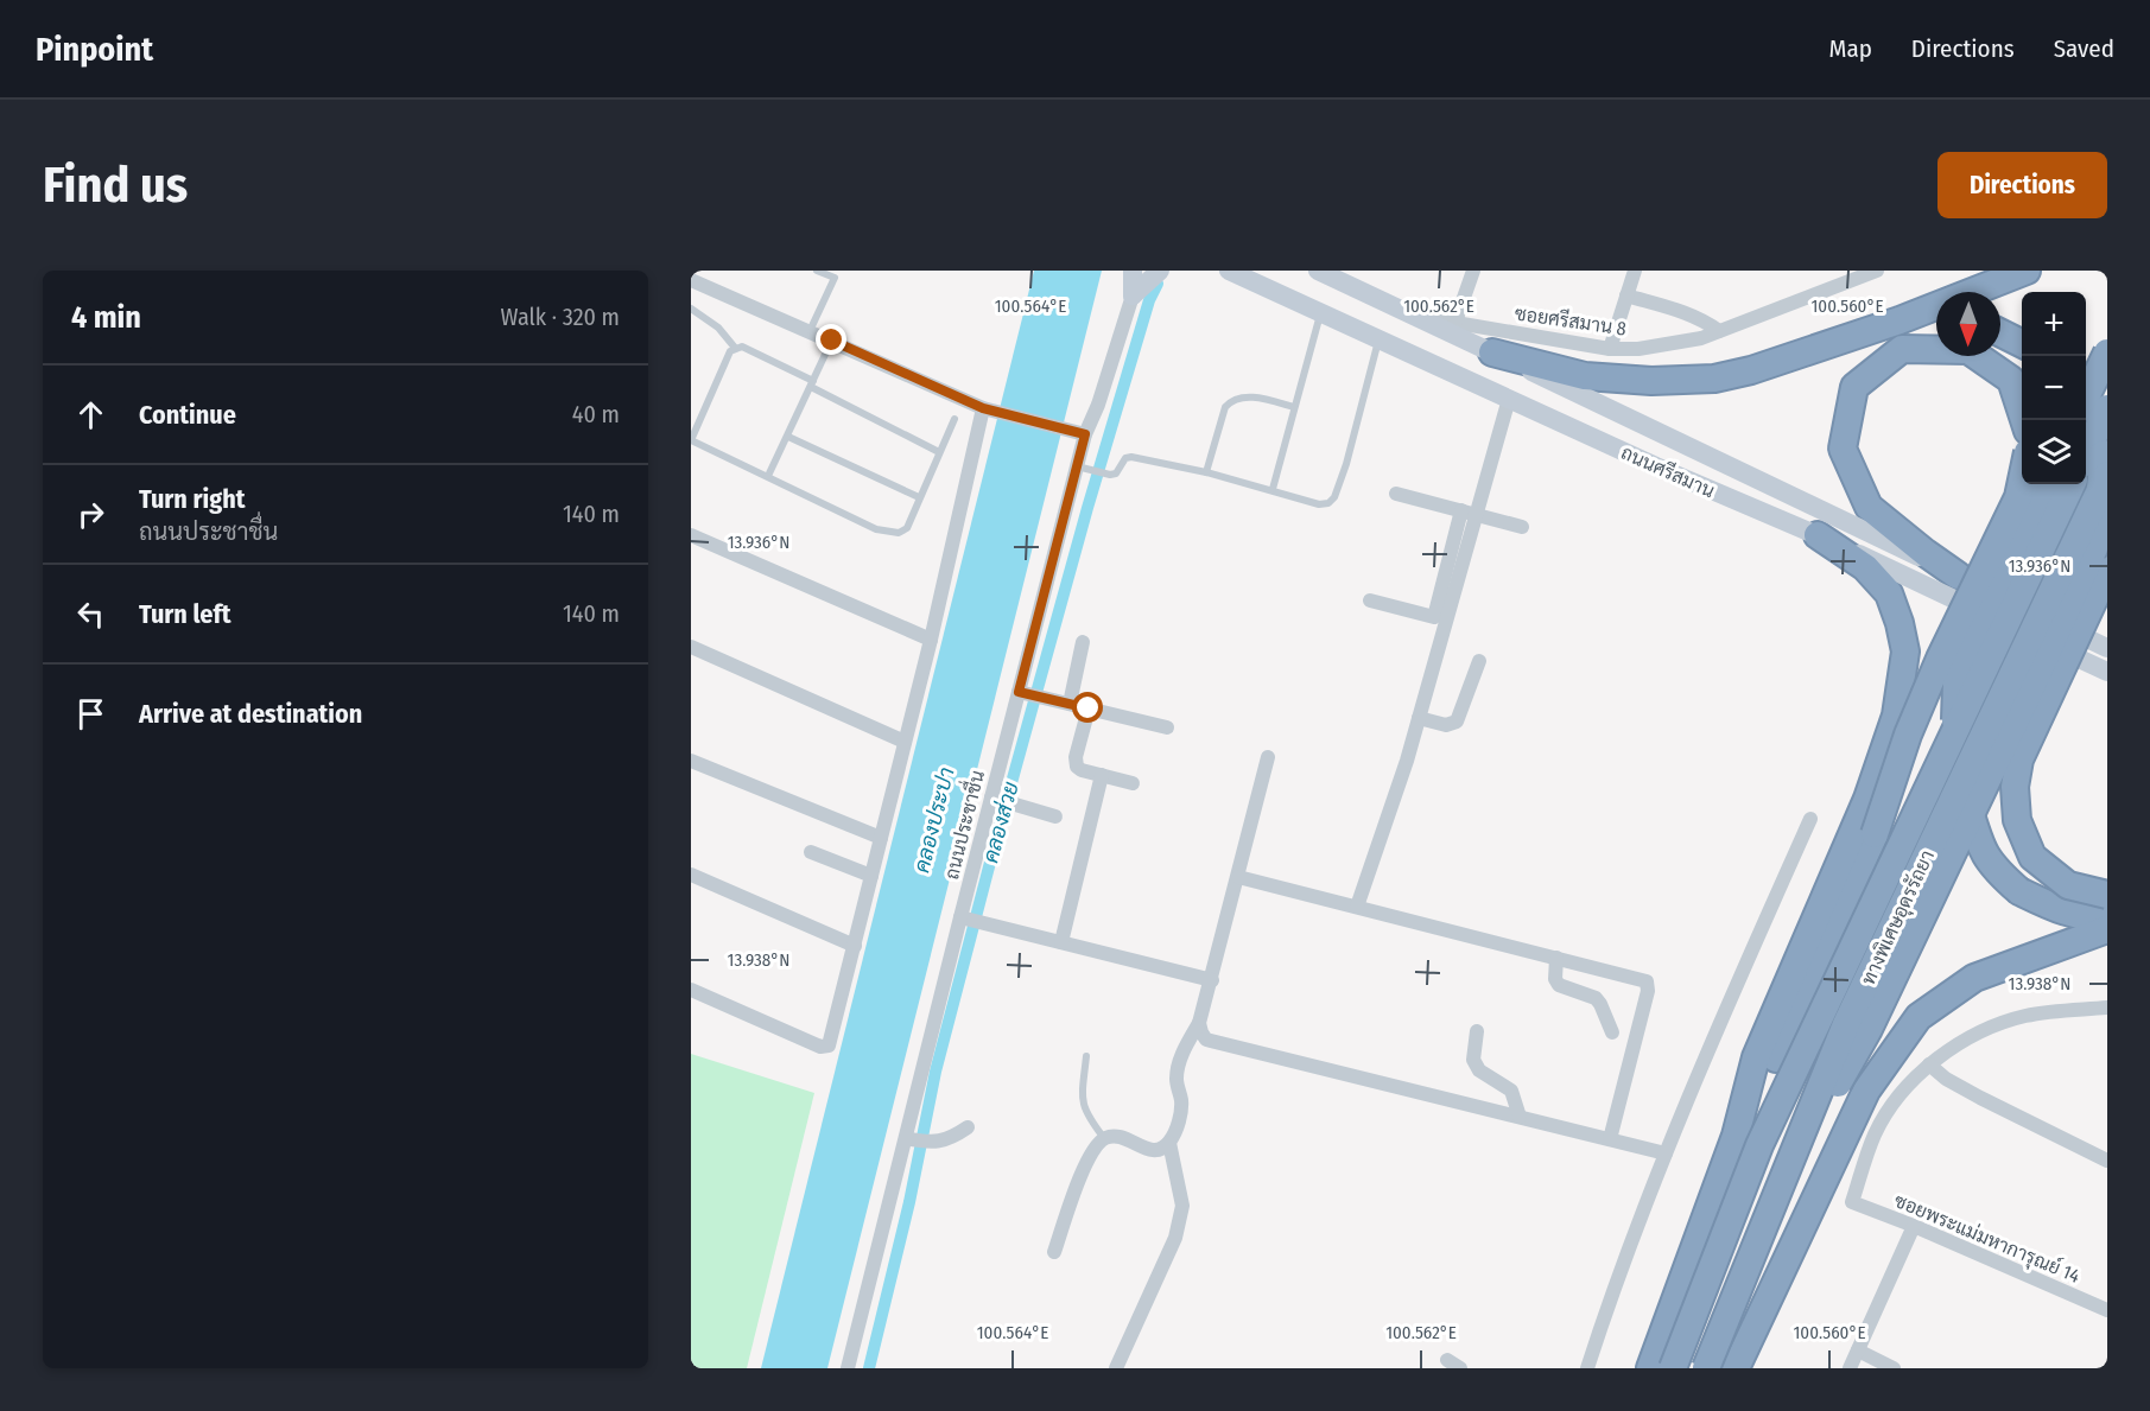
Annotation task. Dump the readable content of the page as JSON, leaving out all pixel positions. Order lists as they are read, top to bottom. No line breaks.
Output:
{"streets":{"highway":["ทางพิเศษอุดรรัถยา"],"main road":["ถนนศรีสมาน"],"street":["ซอยศรีสมาน 8","ถนนประชาชื่น","ซอยพระแม่มหาการุณย์ 14"]},"crossings":[["ซอยศรีสมาน 8","ถนนศรีสมาน"]],"water":["คลองประปา","คลองส่วย"],"north":"bottom","page":{"header":"Pinpoint","nav":["Map","Directions","Saved"],"buttons":"Directions","title":"Find us","heading":["4 min","Walk · 320 m"],"map_buttons":["+","−"],"list":[["Continue","40 m"],["Turn right","ถนนประชาชื่น","140 m"],["Turn left","140 m"],"Arrive at destination"]},"coordinates":["100.564°E","100.562°E","100.560°E","13.936°N","13.938°N"]}
